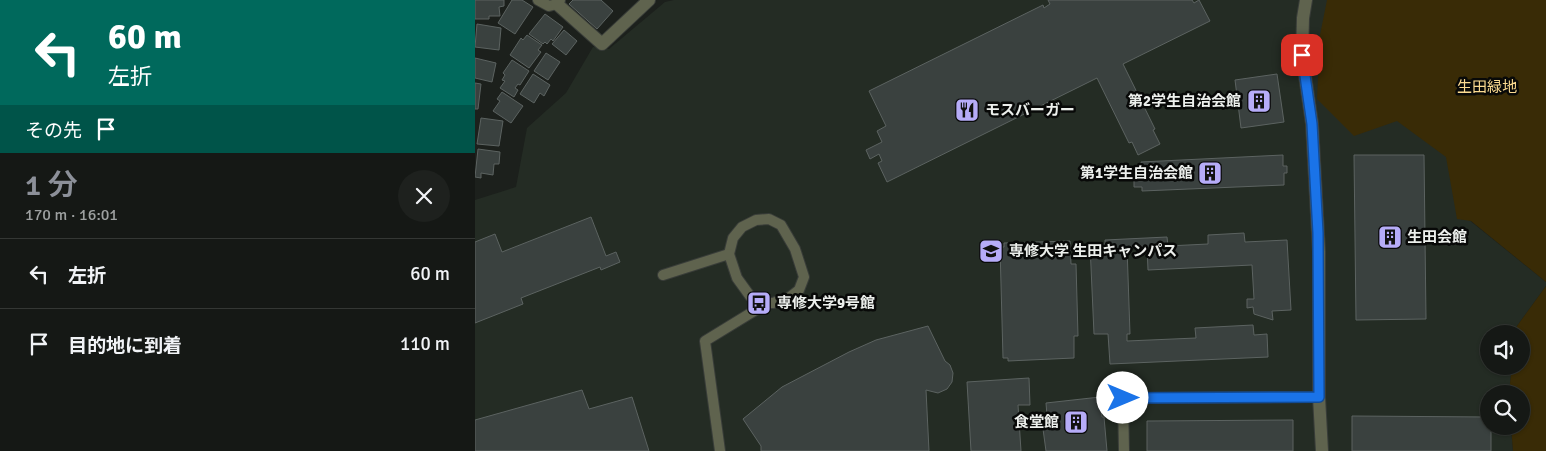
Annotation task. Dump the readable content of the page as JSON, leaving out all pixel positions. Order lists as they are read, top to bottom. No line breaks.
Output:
{"parks":["生田緑地"],"places":{"building":["第2学生自治会館","第1学生自治会館","生田会館","食堂館"],"restaurant":["モスバーガー"],"school or university":["専修大学 生田キャンパス"],"bus stop":["専修大学9号館"]},"page":{"turn":["60 m","左折"],"then":"その先","heading":["1 分","170 m · 16:01"],"list":[{"name":"左折","value":"60 m"},{"name":"目的地に到着","value":"110 m"}]}}
